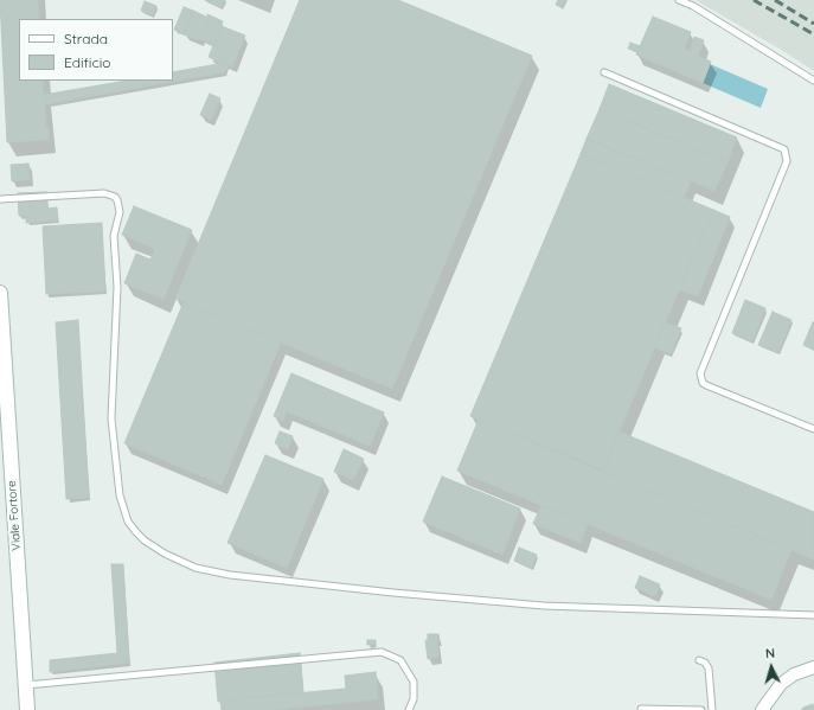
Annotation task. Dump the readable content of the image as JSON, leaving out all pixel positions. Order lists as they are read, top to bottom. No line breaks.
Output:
{"streets":{"main road":["Viale Fortore"]},"legend":["Strada","Edificio"],"north":"top"}
